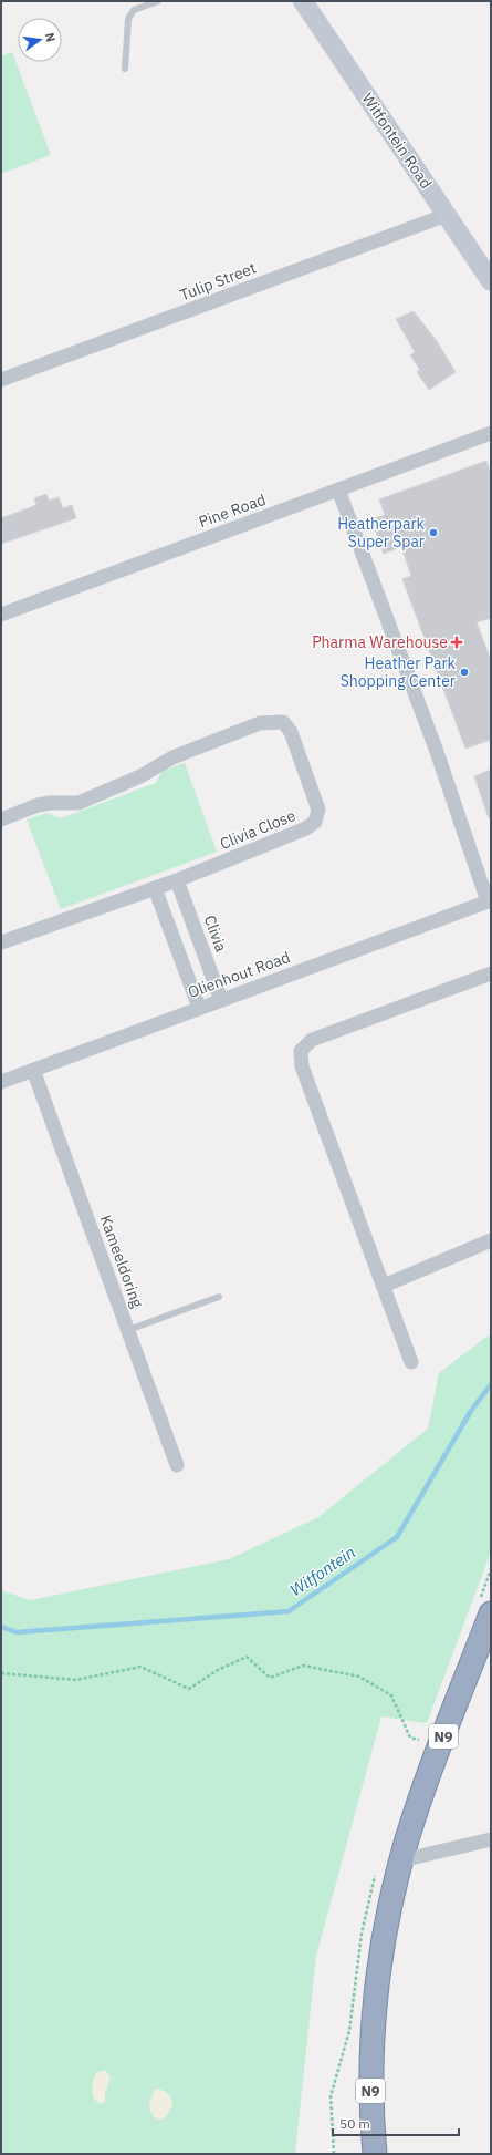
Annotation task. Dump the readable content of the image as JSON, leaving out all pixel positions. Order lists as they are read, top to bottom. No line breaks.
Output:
{"streets":{"highway":["N9"],"main road":["Witfontein Road"],"street":["Tulip Street","Pine Road","Clivia Close","Clivia","Olienhout Road","Kameeldoring"]},"crossings":[["Witfontein Road","Tulip Street"],["Pine Road","Olienhout Road"],["Clivia Close","Clivia"],["Clivia","Olienhout Road"],["Olienhout Road","Kameeldoring"]],"water":["Witfontein"],"places":{"other":["Heatherpark Super Spar","Heather Park Shopping Center"],"health":["Pharma Warehouse"]},"scale_bar":"50 m","north":"right"}
